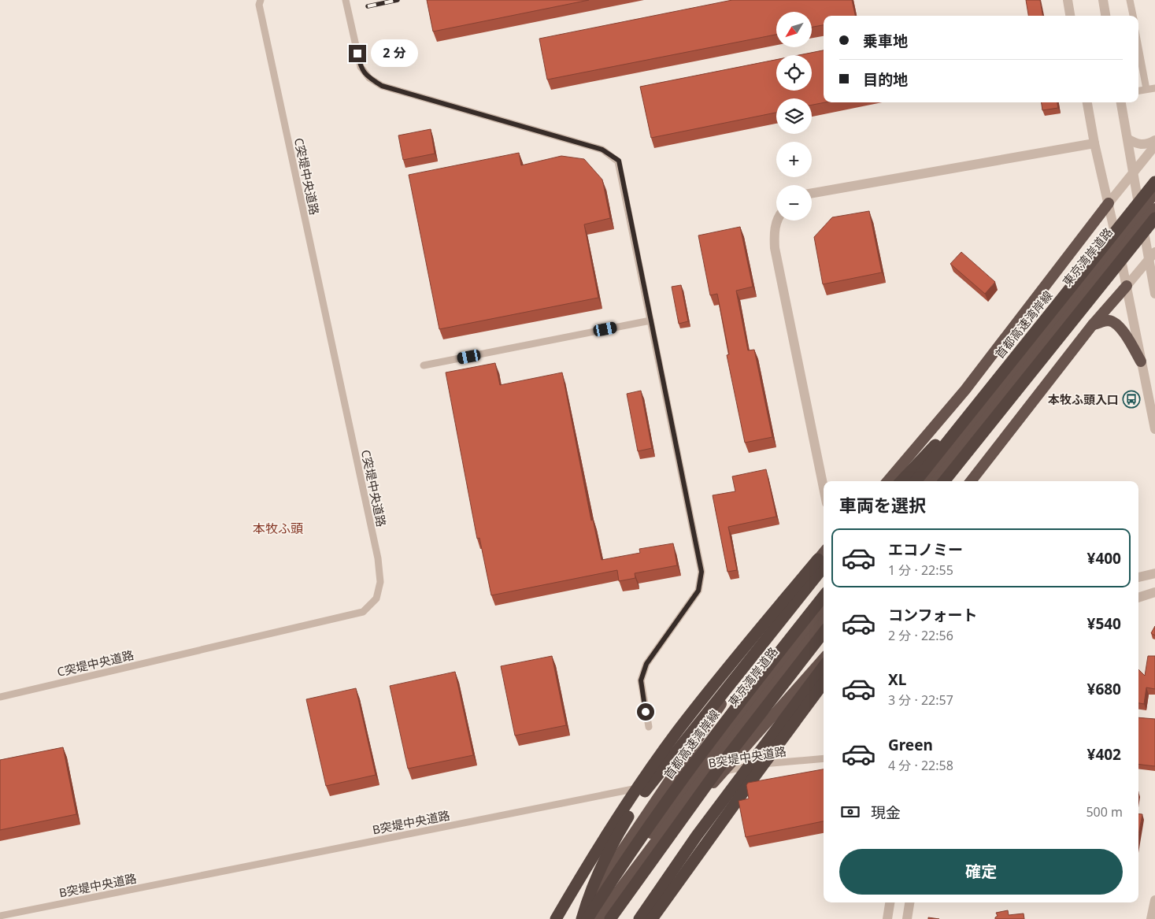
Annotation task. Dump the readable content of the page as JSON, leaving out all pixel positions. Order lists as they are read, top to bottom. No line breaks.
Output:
{"streets":{"highway":["東京湾岸道路","首都高速湾岸線"],"lane":["C突堤中央道路","B突堤中央道路"]},"crossings":[["東京湾岸道路","首都高速湾岸線"]],"districts":["本牧ふ頭"],"places":{"bus stop":["本牧ふ頭入口"]},"north":"bottom left","page":{"map_buttons":["+","−"],"banner":["乗車地","目的地"],"bubble":"2 分","heading":"車両を選択","list":[{"name":"エコノミー","note":"1 分 · 22:55","value":"¥400"},{"name":"コンフォート","note":"2 分 · 22:56","value":"¥540"},{"name":"XL","note":"3 分 · 22:57","value":"¥680"},{"name":"Green","note":"4 分 · 22:58","value":"¥402"}],"pay":["現金","500 m"],"buttons":"確定"}}
